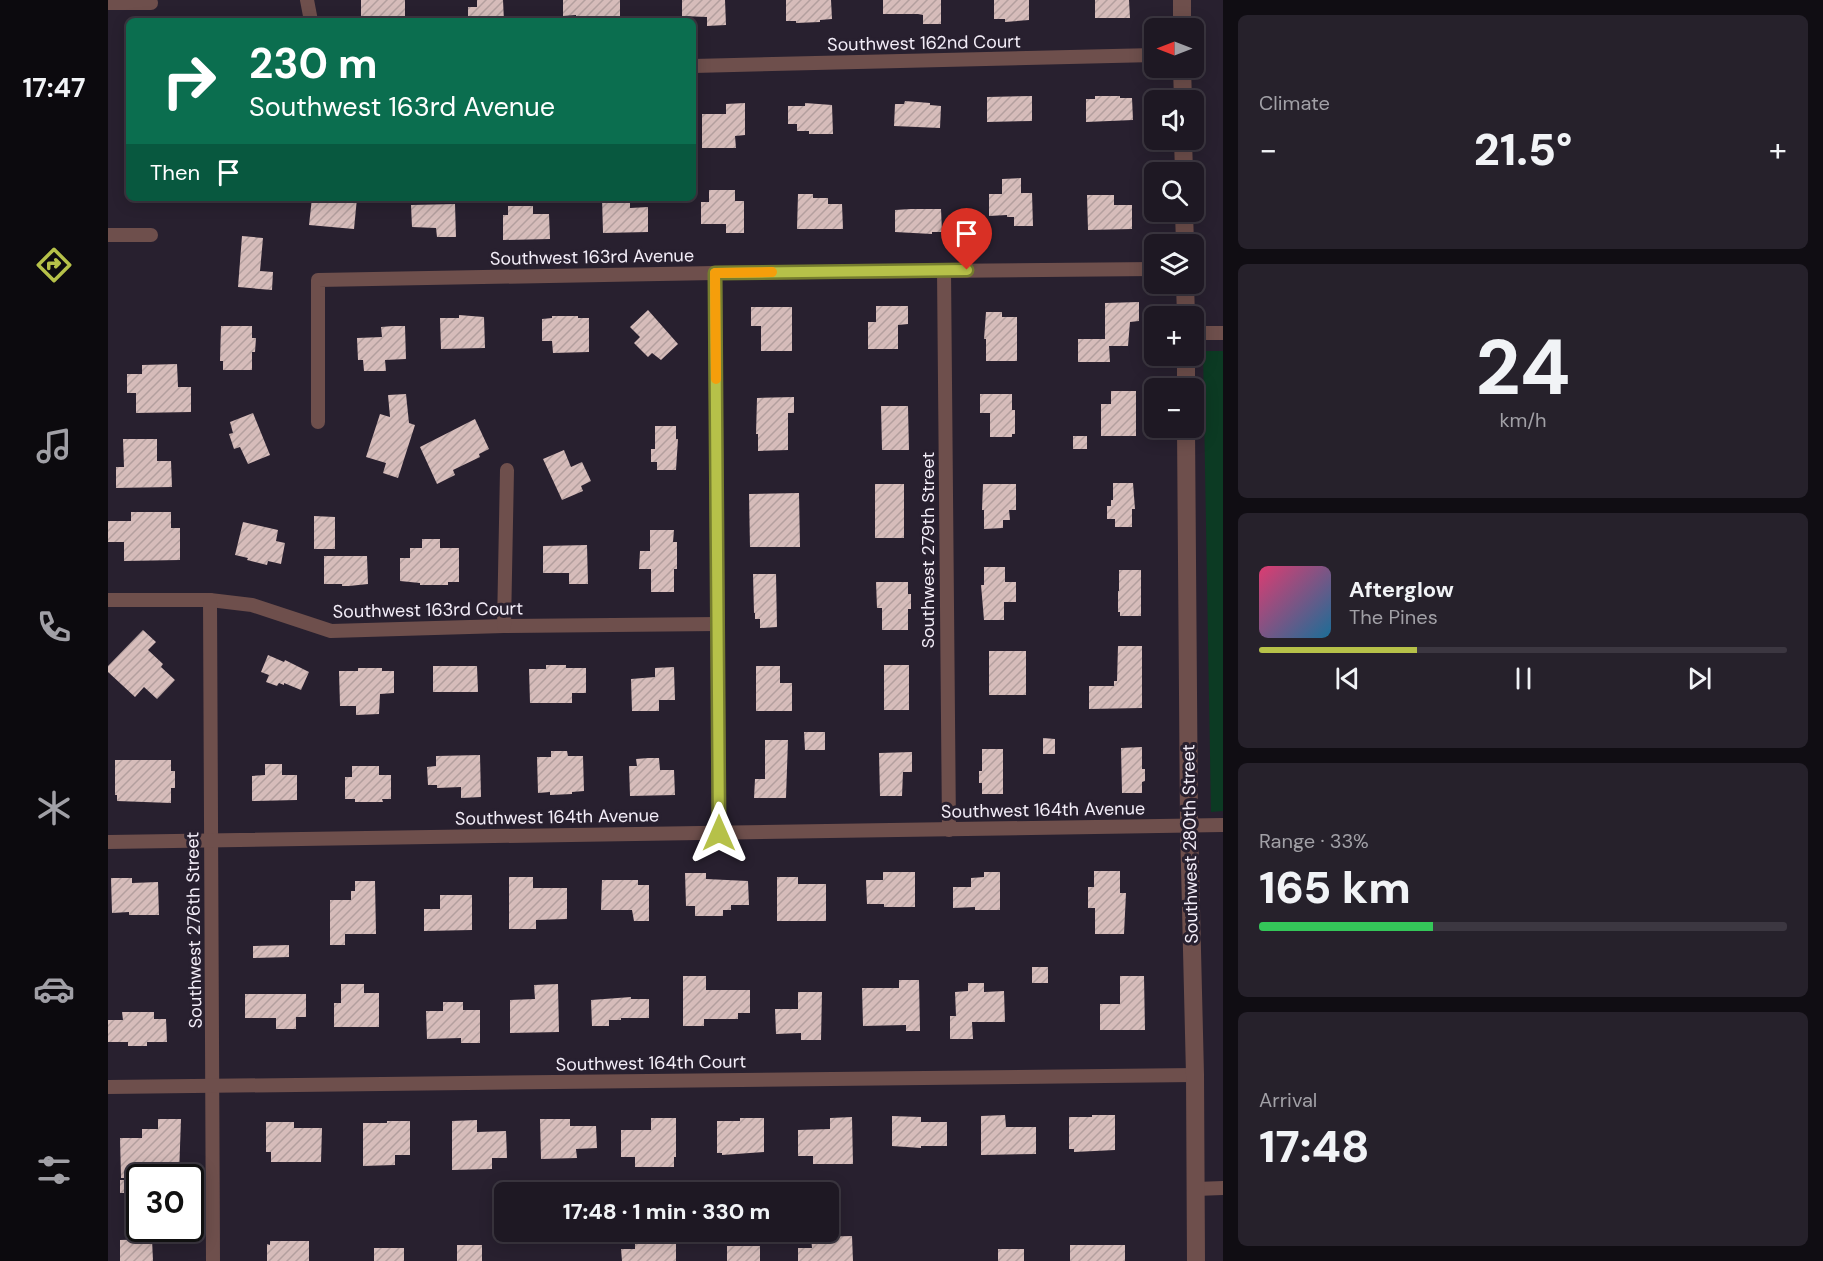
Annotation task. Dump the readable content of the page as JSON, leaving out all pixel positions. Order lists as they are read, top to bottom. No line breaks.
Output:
{"streets":{"street":["Southwest 162nd Court","Southwest 163rd Avenue","Southwest 279th Street","Southwest 163rd Court","Southwest 164th Avenue","Southwest 280th Street","Southwest 276th Street","Southwest 164th Court"]},"crossings":[["Southwest 163rd Avenue","Southwest 279th Street"],["Southwest 279th Street","Southwest 164th Avenue"],["Southwest 163rd Court","Southwest 276th Street"],["Southwest 164th Avenue","Southwest 280th Street"],["Southwest 164th Avenue","Southwest 276th Street"],["Southwest 280th Street","Southwest 164th Court"],["Southwest 276th Street","Southwest 164th Court"]],"north":"left","page":{"tabs":"17:47","tile":["Climate",["24","km/h"],["Range · 33%","165 km"],["Arrival","17:48"]],"map_buttons":["+","−"],"turn":["230 m","Southwest 163rd Avenue"],"heat":["−","21.5°","+"],"then":"Then","song":["Afterglow","The Pines"],"limit":"30","trip":"17:48 · 1 min · 330 m"}}
